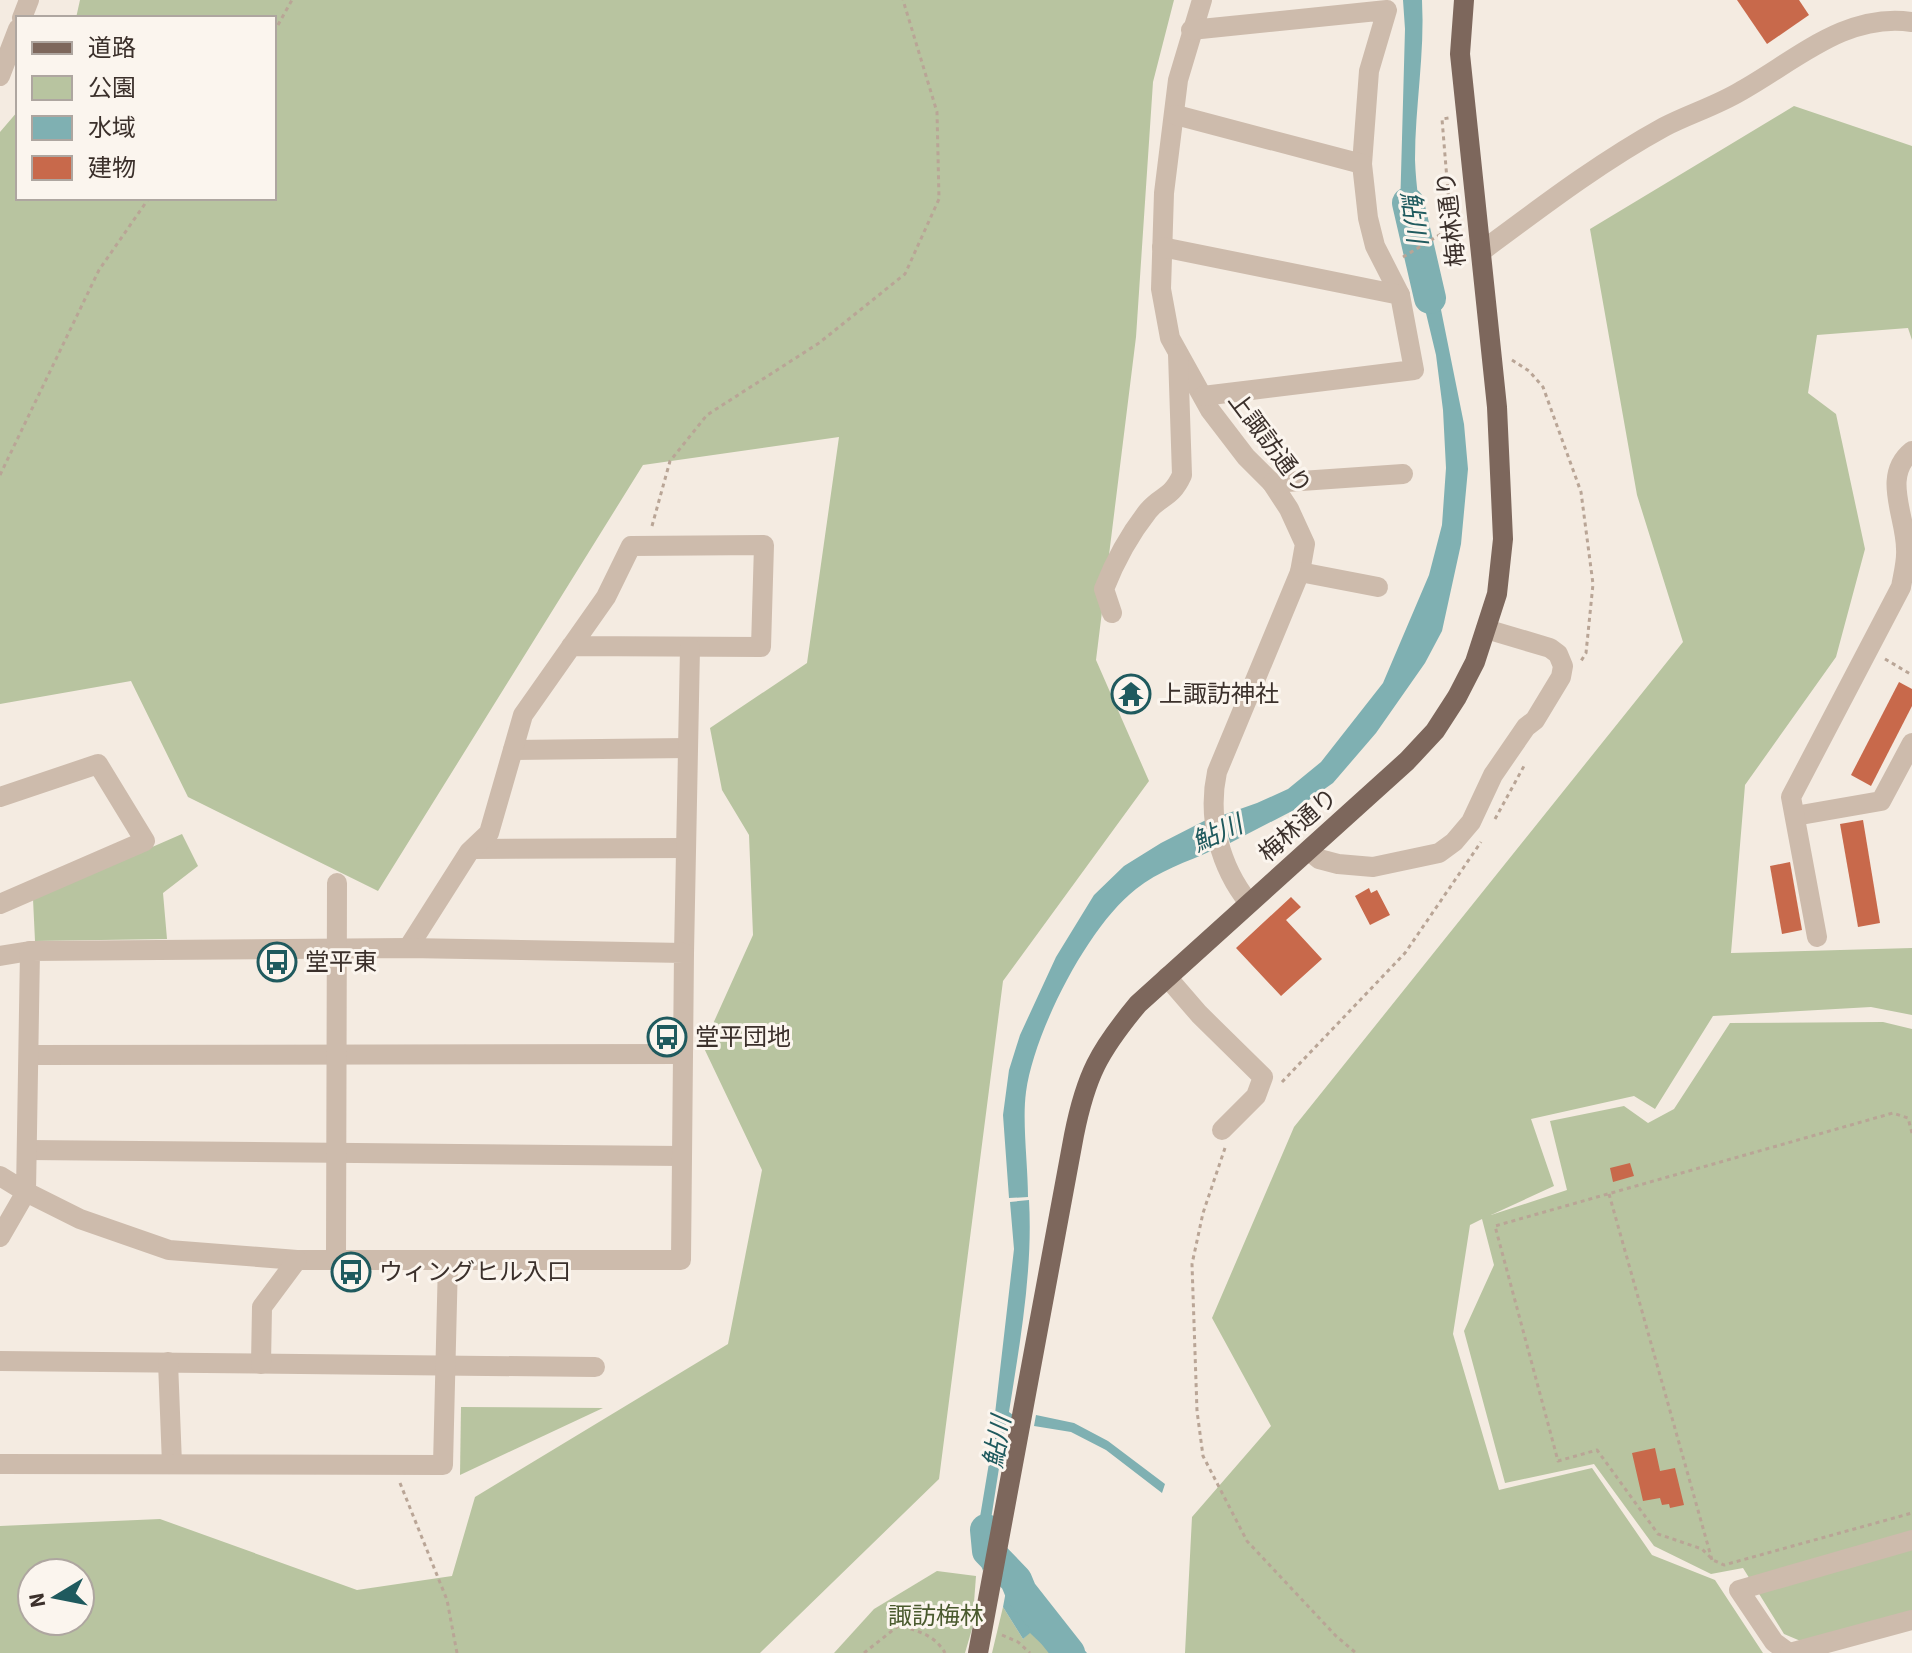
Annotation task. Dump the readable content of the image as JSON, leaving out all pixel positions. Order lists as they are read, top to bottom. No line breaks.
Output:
{"streets":{"main road":["梅林通り"],"street":["上諏訪通り"]},"crossings":[["梅林通り","上諏訪通り"]],"water":["鮎川"],"parks":["諏訪梅林"],"places":{"temple":["上諏訪神社"],"bus stop":["堂平東","堂平団地","ウィングヒル入口"]},"legend":["道路","公園","水域","建物"],"north":"left"}
